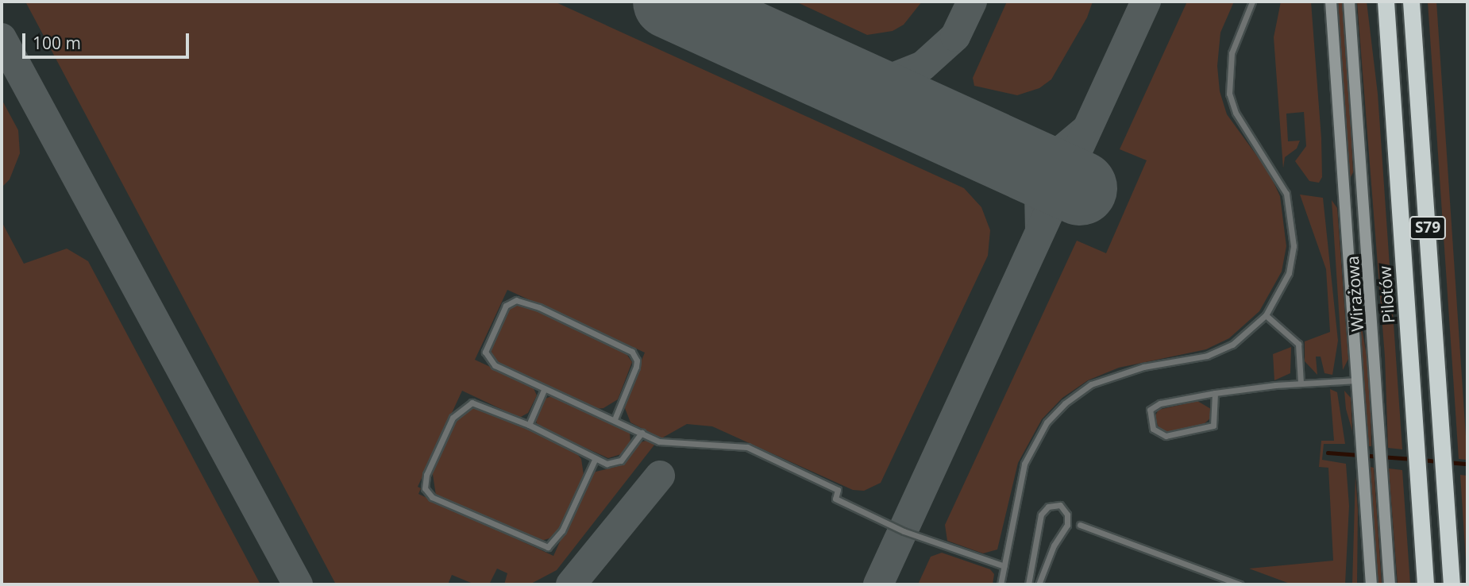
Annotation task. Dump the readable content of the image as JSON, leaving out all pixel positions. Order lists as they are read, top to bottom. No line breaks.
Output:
{"streets":{"highway":["S79","Pilotów"],"main road":["Wirażowa"]},"scale_bar":"100 m"}
